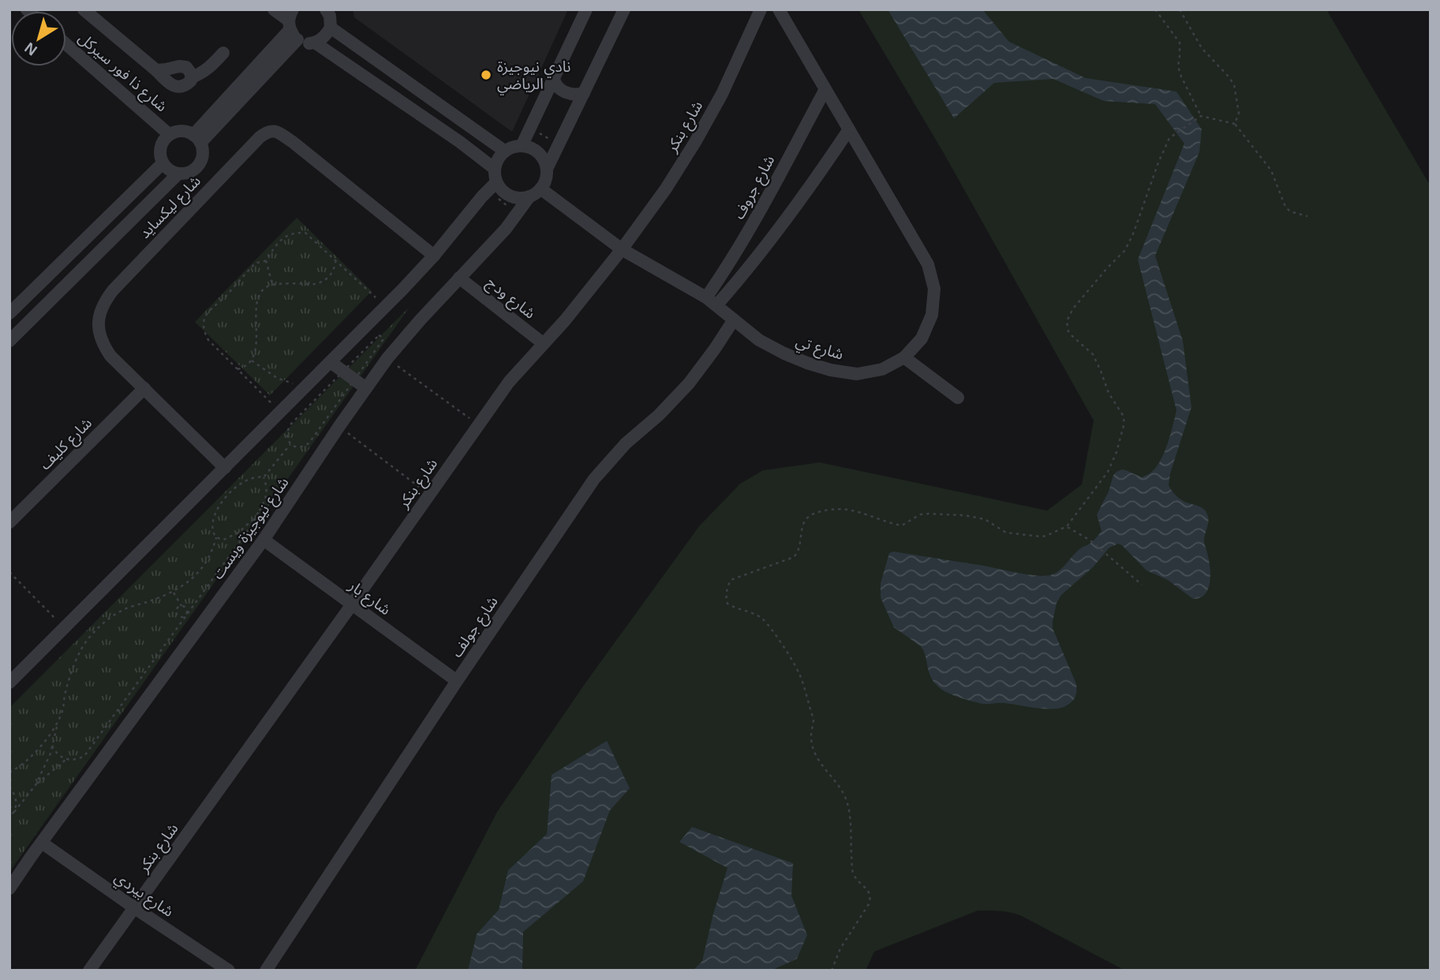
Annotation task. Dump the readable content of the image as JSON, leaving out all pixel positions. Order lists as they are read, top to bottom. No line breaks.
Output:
{"streets":{"street":["شارع ذا فور سيركل","شارع بنكر","شارع جروف","شارع ليكسايد","شارع ودج","شارع تي","شارع كليف","شارع نيوجيزة ويست","شارع بار","شارع جولف","شارع بيردي"]},"crossings":[["شارع بنكر","شارع ودج"],["شارع بنكر","شارع تي"],["شارع بنكر","شارع بار"],["شارع بنكر","شارع بيردي"],["شارع جروف","شارع تي"],["شارع ليكسايد","شارع كليف"],["شارع ودج","شارع نيوجيزة ويست"],["شارع تي","شارع نيوجيزة ويست"],["شارع تي","شارع جولف"],["شارع نيوجيزة ويست","شارع بار"],["شارع نيوجيزة ويست","شارع بيردي"],["شارع بار","شارع جولف"]],"places":["نادي نيوجيزة الرياضي"],"north":"bottom left"}
